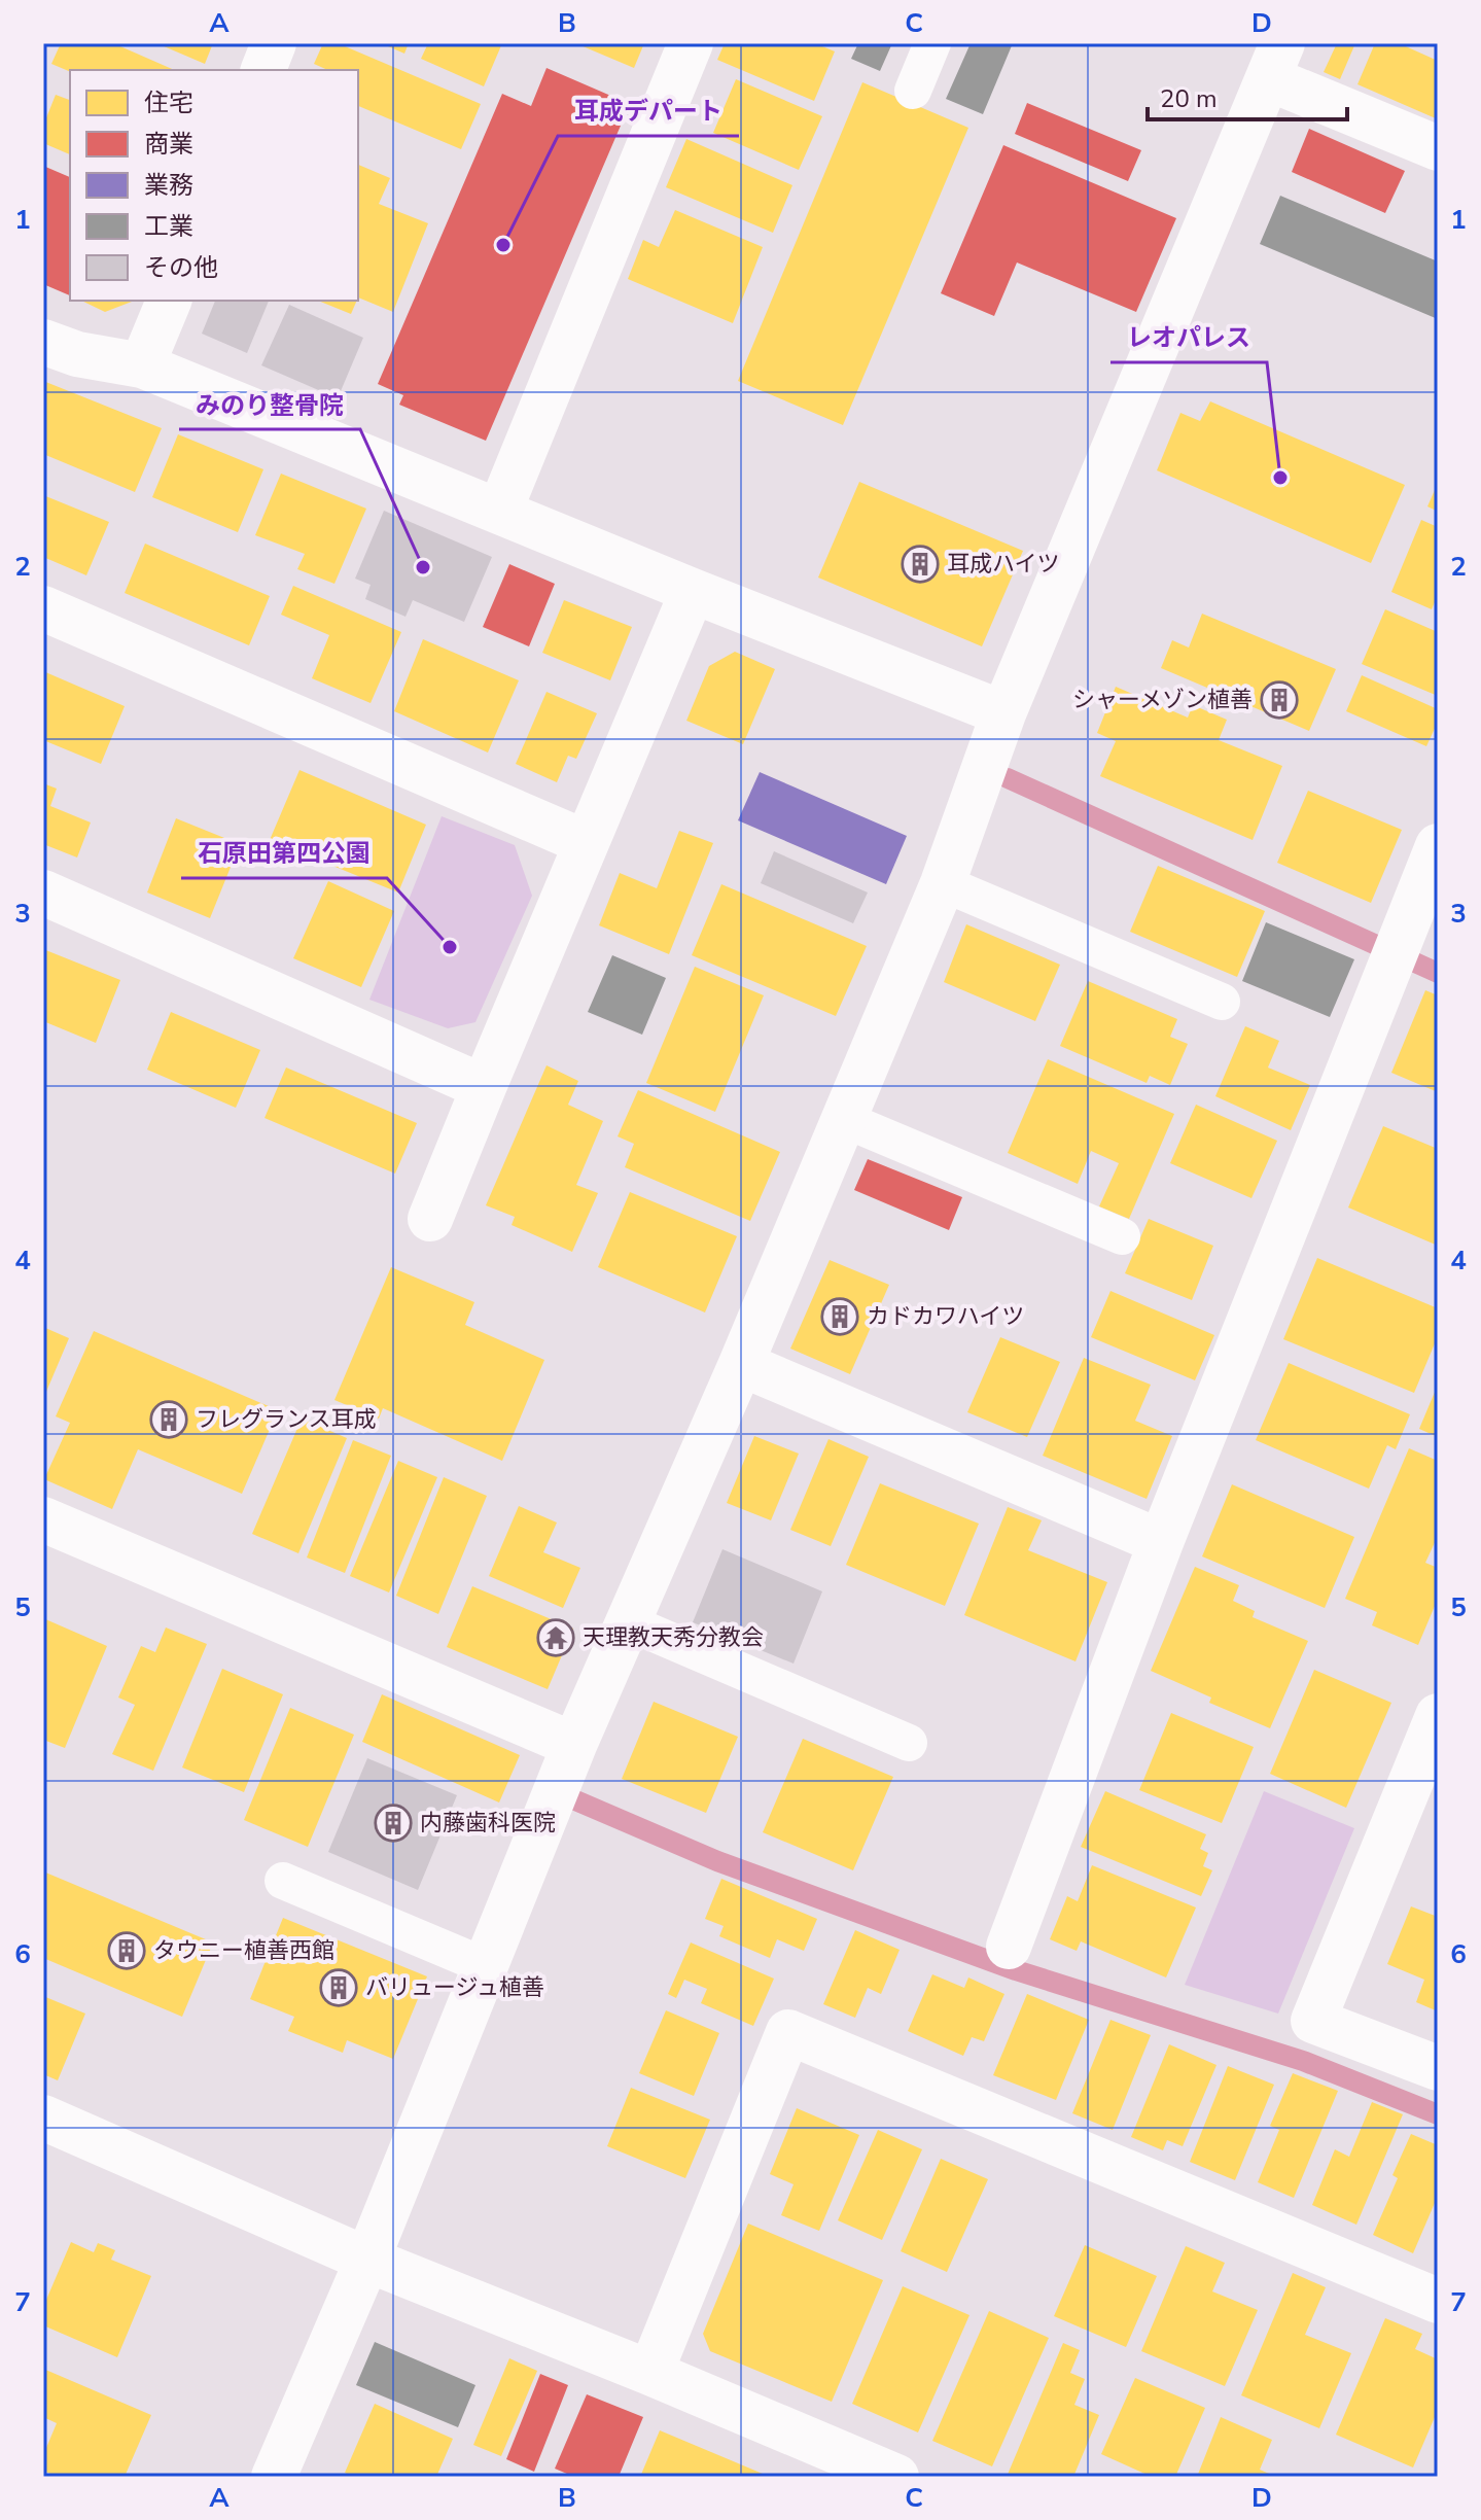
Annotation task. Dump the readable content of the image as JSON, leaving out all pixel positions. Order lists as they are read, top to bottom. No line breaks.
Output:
{"places":{"other":["耳成デパート","レオパレス","みのり整骨院","石原田第四公園"],"building":["耳成ハイツ","シャーメゾン植善","カドカワハイツ","フレグランス耳成","内藤歯科医院","タウニー植善西館","バリュージュ植善"],"temple":["天理教天秀分教会"]},"legend":["住宅","商業","業務","工業","その他"],"scale_bar":"20 m","grid":{"columns":["A","B","C","D"],"rows":["1","2","3","4","5","6","7"]}}
